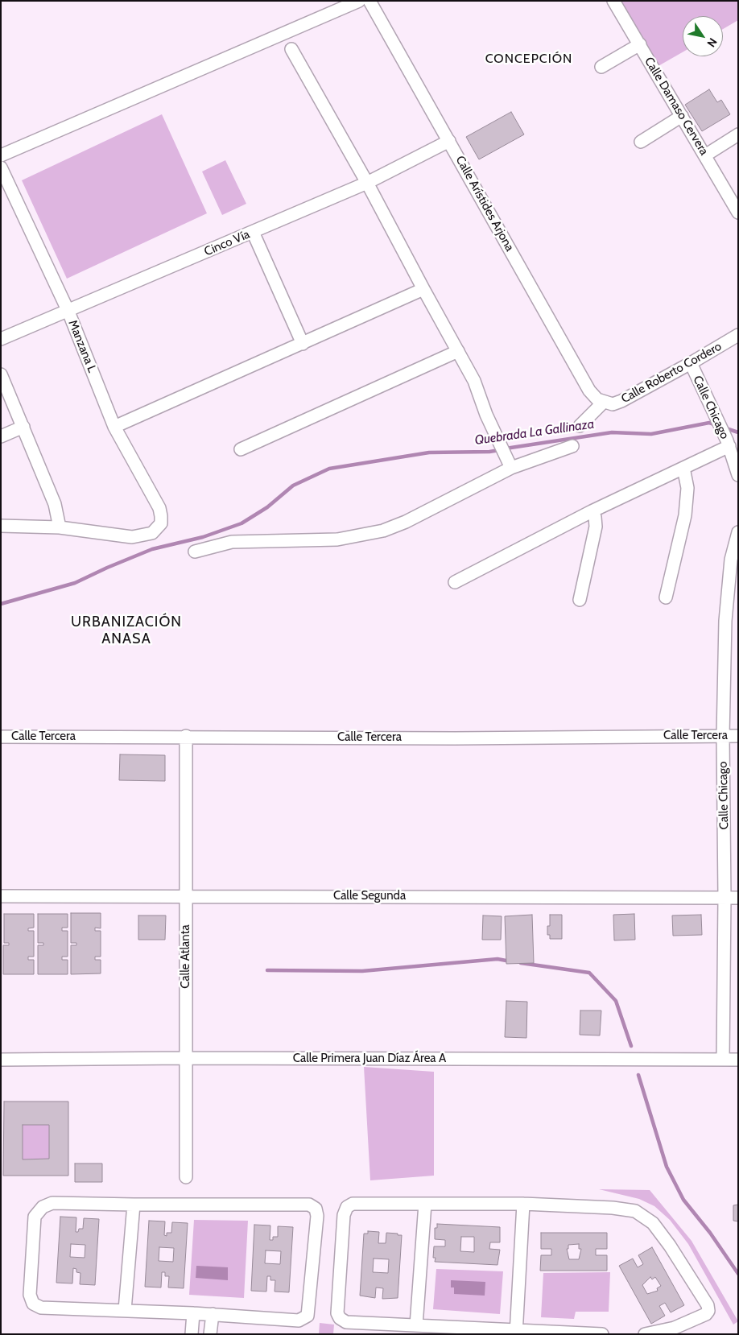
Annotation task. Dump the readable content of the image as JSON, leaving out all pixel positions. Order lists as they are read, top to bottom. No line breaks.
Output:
{"streets":{"street":["Calle Damaso Cervera","Calle Arístides Arjona","Cinco Vía","Manzana L","Calle Roberto Cordero","Calle Chicago","Calle Tercera","Calle Segunda","Calle Atlanta","Calle Primera Juan Díaz Área A"]},"crossings":[["Calle Arístides Arjona","Cinco Vía"],["Calle Arístides Arjona","Calle Roberto Cordero"],["Cinco Vía","Manzana L"],["Calle Roberto Cordero","Calle Chicago"],["Calle Chicago","Calle Tercera"],["Calle Chicago","Calle Segunda"],["Calle Chicago","Calle Primera Juan Díaz Área A"],["Calle Tercera","Calle Atlanta"],["Calle Segunda","Calle Atlanta"],["Calle Atlanta","Calle Primera Juan Díaz Área A"]],"districts":["CONCEPCIÓN","URBANIZACIÓN ANASA"],"water":["Quebrada La Gallinaza"],"north":"bottom right"}
